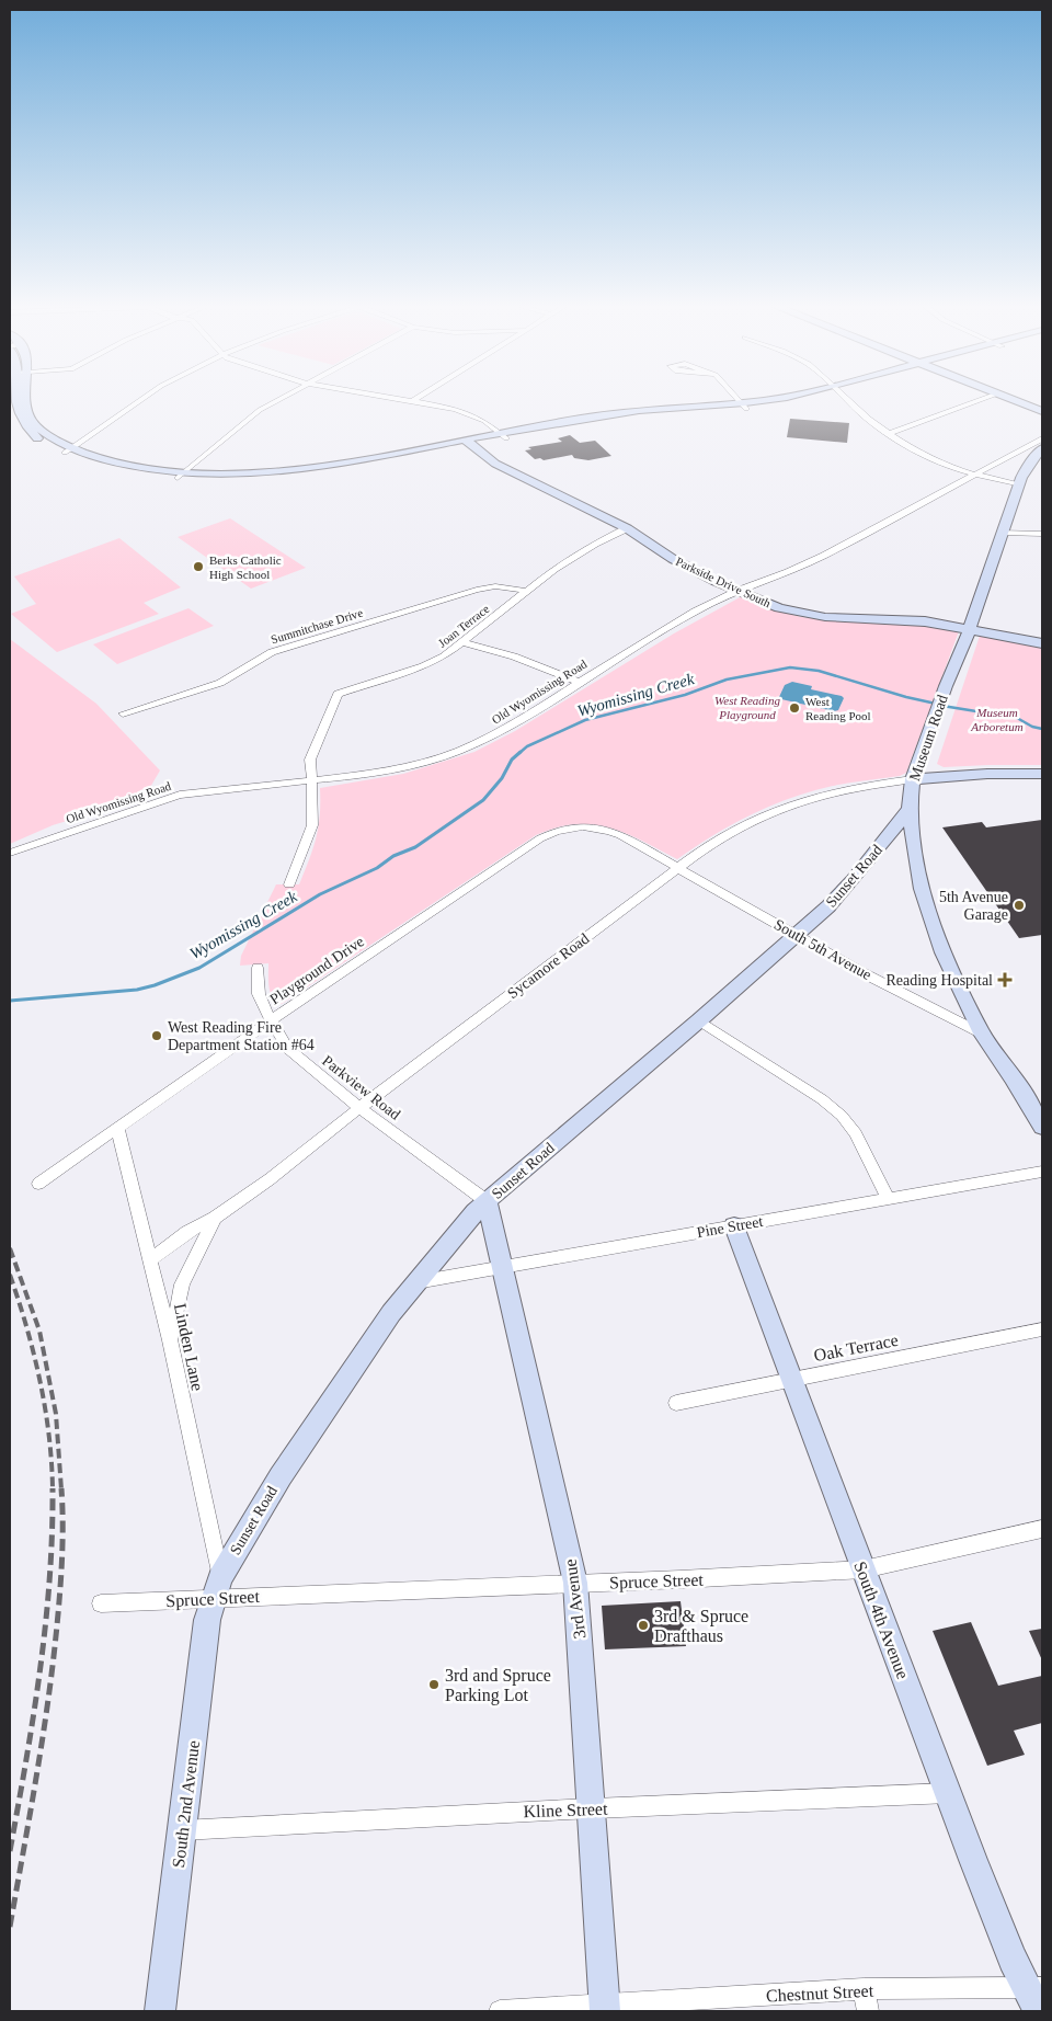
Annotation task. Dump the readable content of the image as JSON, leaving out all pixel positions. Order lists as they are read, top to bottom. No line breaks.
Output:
{"streets":{"street":["Parkside Drive South","Summitchase Drive","Joan Terrace","Old Wyomissing Road","Museum Road","Sunset Road","South 5th Avenue","Sycamore Road","Playground Drive","Parkview Road","Pine Street","Linden Lane","Oak Terrace","Spruce Street","3rd Avenue","South 4th Avenue","South 2nd Avenue","Kline Street","Chestnut Street"]},"crossings":[["Parkside Drive South","Joan Terrace"],["Parkside Drive South","Old Wyomissing Road"],["Parkside Drive South","Museum Road"],["Summitchase Drive","Joan Terrace"],["Joan Terrace","Old Wyomissing Road"],["Museum Road","Sunset Road"],["Museum Road","South 5th Avenue"],["Museum Road","Sycamore Road"],["Sunset Road","South 5th Avenue"],["Sunset Road","Parkview Road"],["Sunset Road","Pine Street"],["Sunset Road","Linden Lane"],["Sunset Road","Spruce Street"],["Sunset Road","3rd Avenue"],["Sunset Road","South 2nd Avenue"],["South 5th Avenue","Sycamore Road"],["South 5th Avenue","Playground Drive"],["Sycamore Road","Parkview Road"],["Sycamore Road","Linden Lane"],["Playground Drive","Parkview Road"],["Playground Drive","Linden Lane"],["Parkview Road","3rd Avenue"],["Pine Street","3rd Avenue"],["Pine Street","South 4th Avenue"],["Linden Lane","Spruce Street"],["Linden Lane","South 2nd Avenue"],["Oak Terrace","South 4th Avenue"],["Spruce Street","3rd Avenue"],["Spruce Street","South 4th Avenue"],["Spruce Street","South 2nd Avenue"],["3rd Avenue","Kline Street"],["3rd Avenue","Chestnut Street"],["South 4th Avenue","Kline Street"],["South 4th Avenue","Chestnut Street"],["South 2nd Avenue","Kline Street"]],"water":["Wyomissing Creek"],"parks":["West Reading Playground","Museum Arboretum"],"places":{"other":["Berks Catholic High School","West Reading Pool","5th Avenue Garage","West Reading Fire Department Station #64","3rd & Spruce Drafthaus","3rd and Spruce Parking Lot"],"health":["Reading Hospital"]}}
